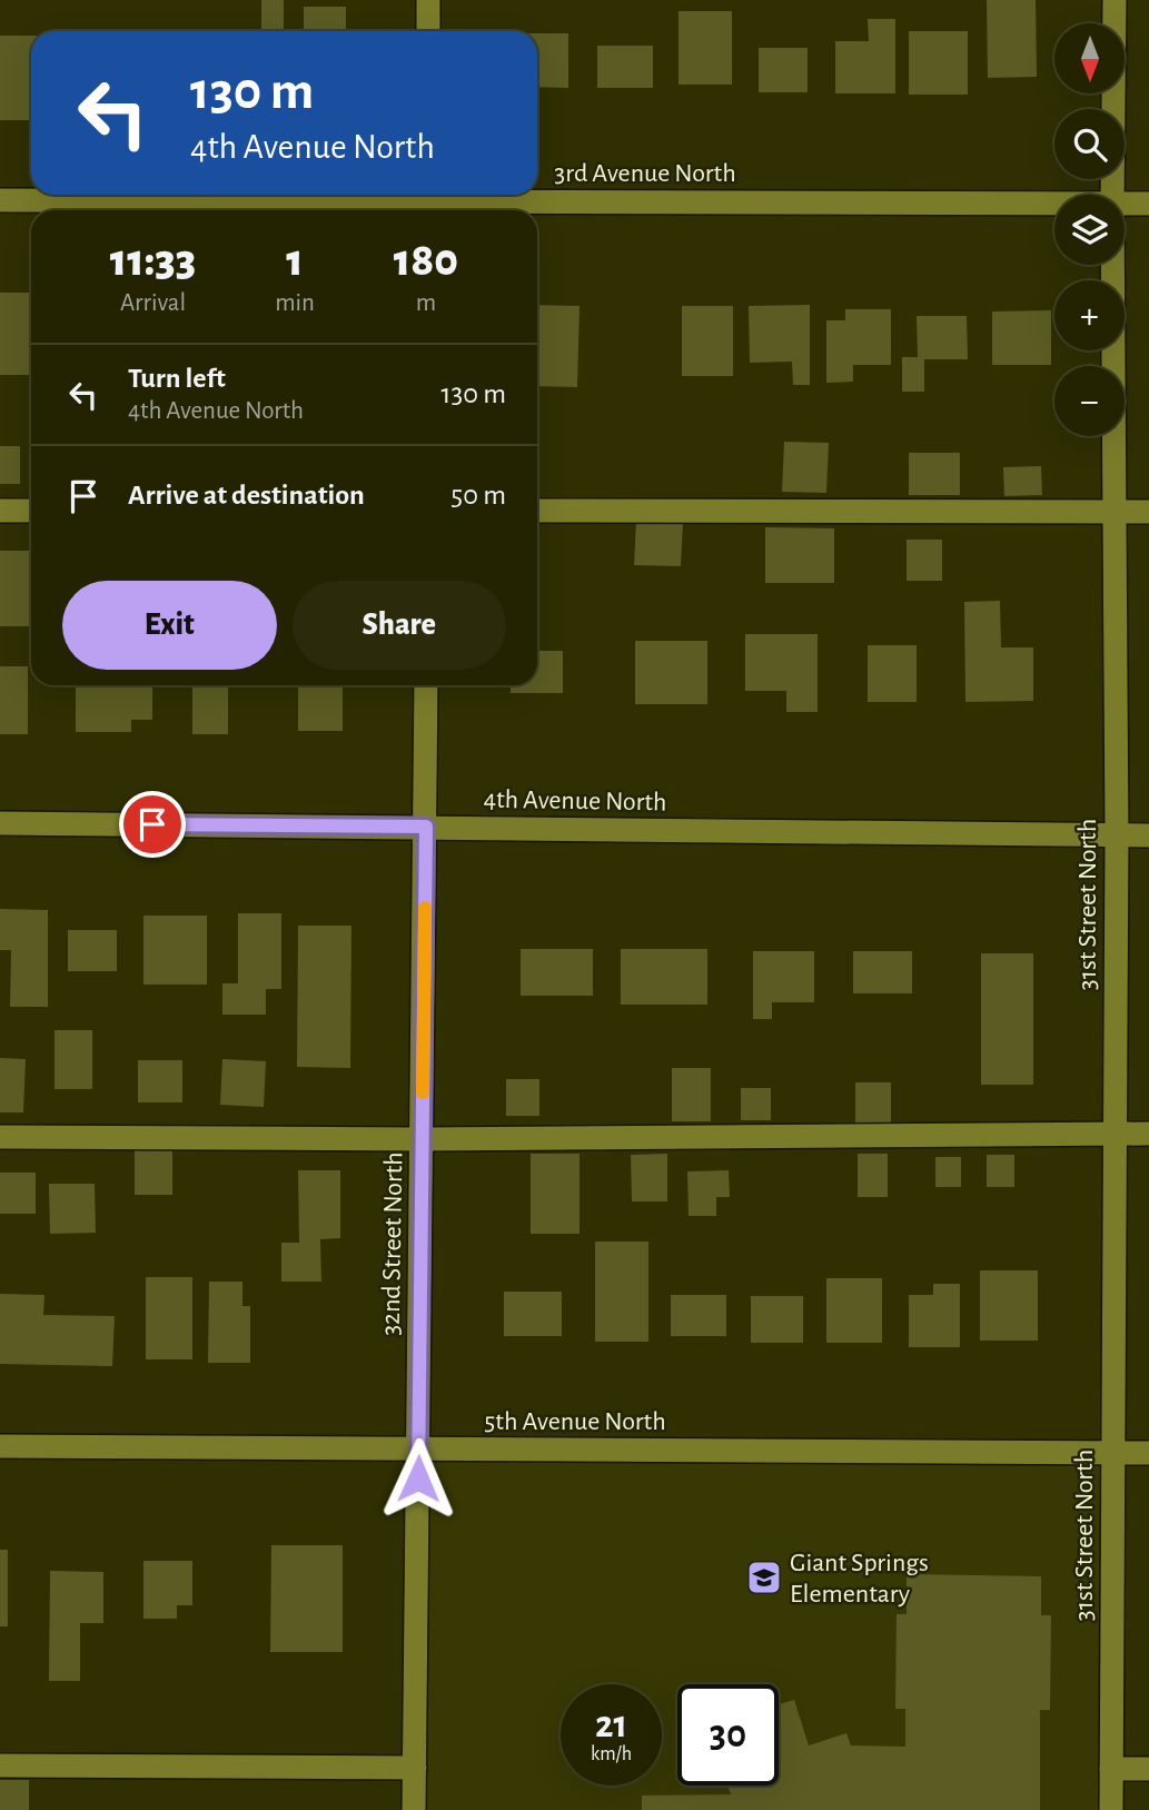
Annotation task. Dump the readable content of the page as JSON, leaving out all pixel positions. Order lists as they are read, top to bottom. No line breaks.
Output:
{"streets":{"street":["3rd Avenue North","4th Avenue North","31st Street North","32nd Street North","5th Avenue North"]},"crossings":[["4th Avenue North","31st Street North"],["4th Avenue North","32nd Street North"],["31st Street North","5th Avenue North"],["32nd Street North","5th Avenue North"]],"places":{"school or university":["Giant Springs Elementary"]},"north":"bottom","page":{"map_buttons":["+","−"],"turn":["130 m","4th Avenue North"],"eta":["11:33","Arrival","1","min","180","m"],"list":[{"name":"Turn left","note":"4th Avenue North","value":"130 m"},{"name":"Arrive at destination","value":"50 m"}],"buttons":["Exit","Share"],"speed":"21 km/h","limit":"30"}}
